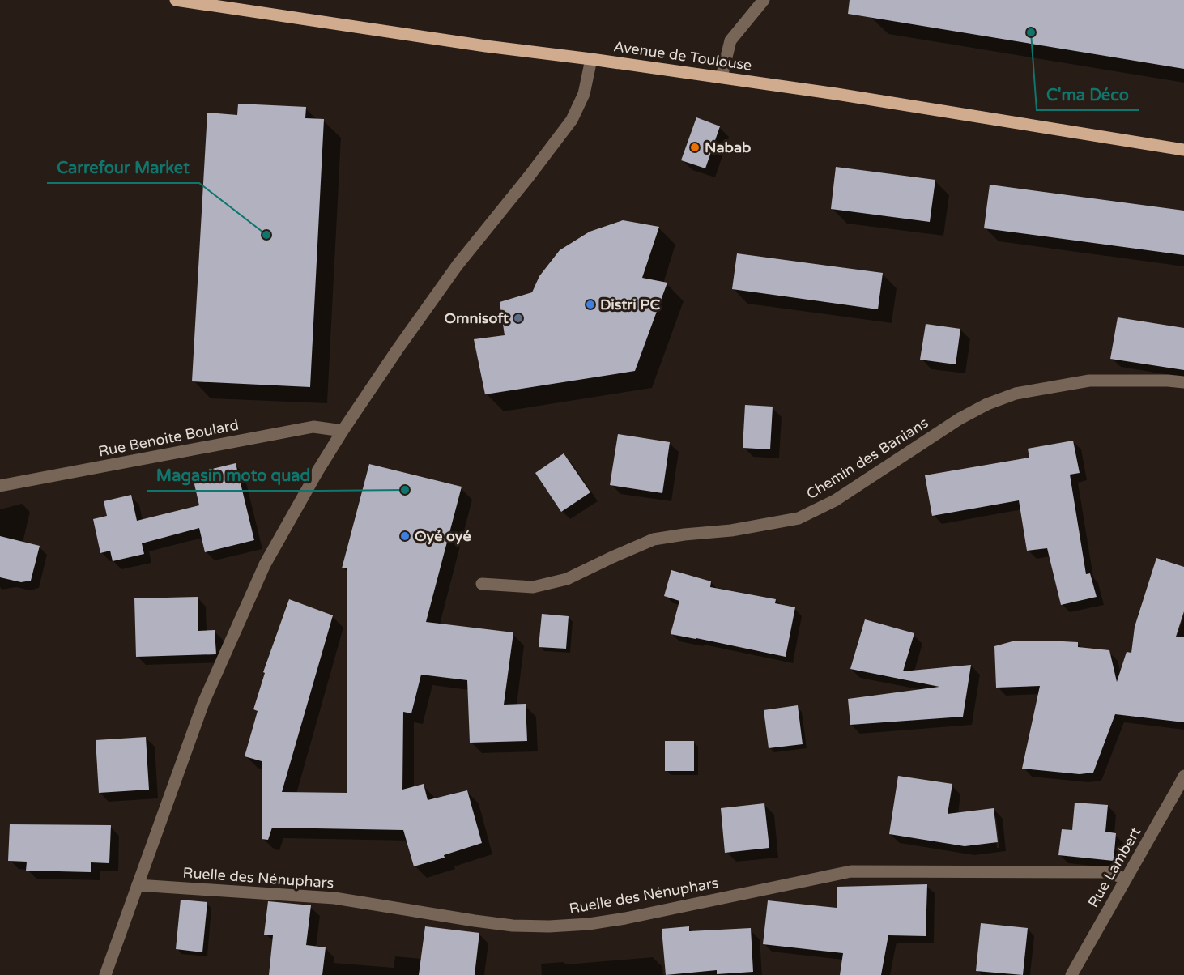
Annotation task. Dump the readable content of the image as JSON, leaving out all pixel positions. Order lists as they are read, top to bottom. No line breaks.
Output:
{"streets":{"main road":["Avenue de Toulouse"],"street":["Rue Benoite Boulard","Chemin des Banians","Rue Lambert","Ruelle des Nénuphars"]},"crossings":[["Rue Lambert","Ruelle des Nénuphars"]],"places":["C'ma Déco","Nabab","Carrefour Market","Distri PC","Omnisoft","Magasin moto quad","Oyé oyé"]}
